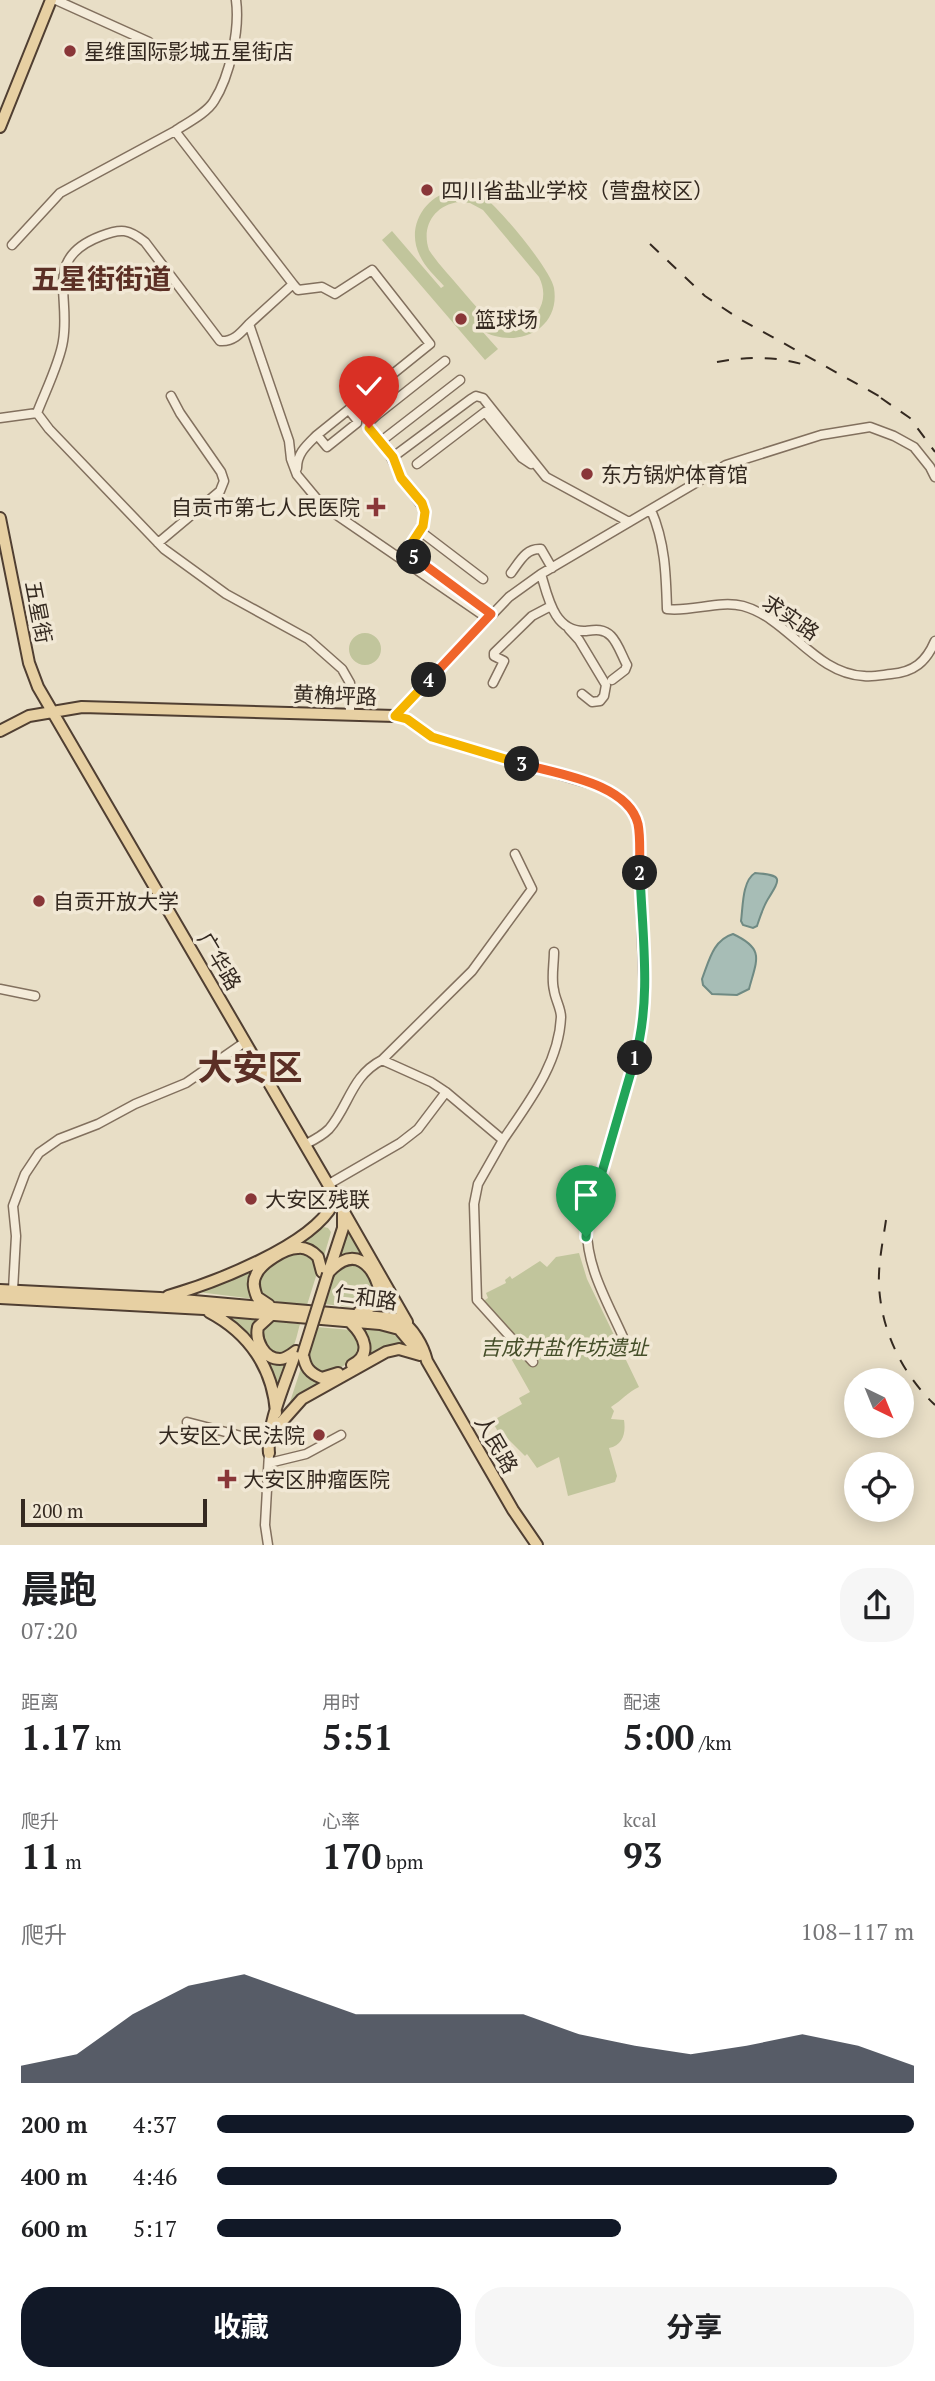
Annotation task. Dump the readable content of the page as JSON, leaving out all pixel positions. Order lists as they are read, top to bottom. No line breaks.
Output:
{"streets":{"main road":["五星街","黄桷坪路","广华路","仁和路","人民路"],"street":["求实路"]},"crossings":[["五星街","黄桷坪路"],["五星街","广华路"],["求实路","黄桷坪路"],["黄桷坪路","广华路"],["广华路","仁和路"],["仁和路","人民路"]],"districts":["五星街街道","大安区"],"parks":["吉成井盐作坊遗址"],"places":{"other":["星维国际影城五星街店","四川省盐业学校（营盘校区）","篮球场","东方锅炉体育馆","自贡开放大学","大安区残联","大安区人民法院"],"health":["自贡市第七人民医院","大安区肿瘤医院"]},"scale_bar":"200 m","north":"bottom right","page":{"pins":["5","4","3","2","1"],"scale":"200 m","heading":["晨跑","07:20"],"stats":[["距离","1.17 km"],["用时","5:51"],["配速","5:00 /km"],["爬升","11 m"],["心率","170 bpm"],["kcal","93"]],"chart":["爬升","108–117 m"],"list":[{"name":"200 m","note":"4:37"},{"name":"400 m","note":"4:46"},{"name":"600 m","note":"5:17"}],"buttons":["收藏","分享"]}}
